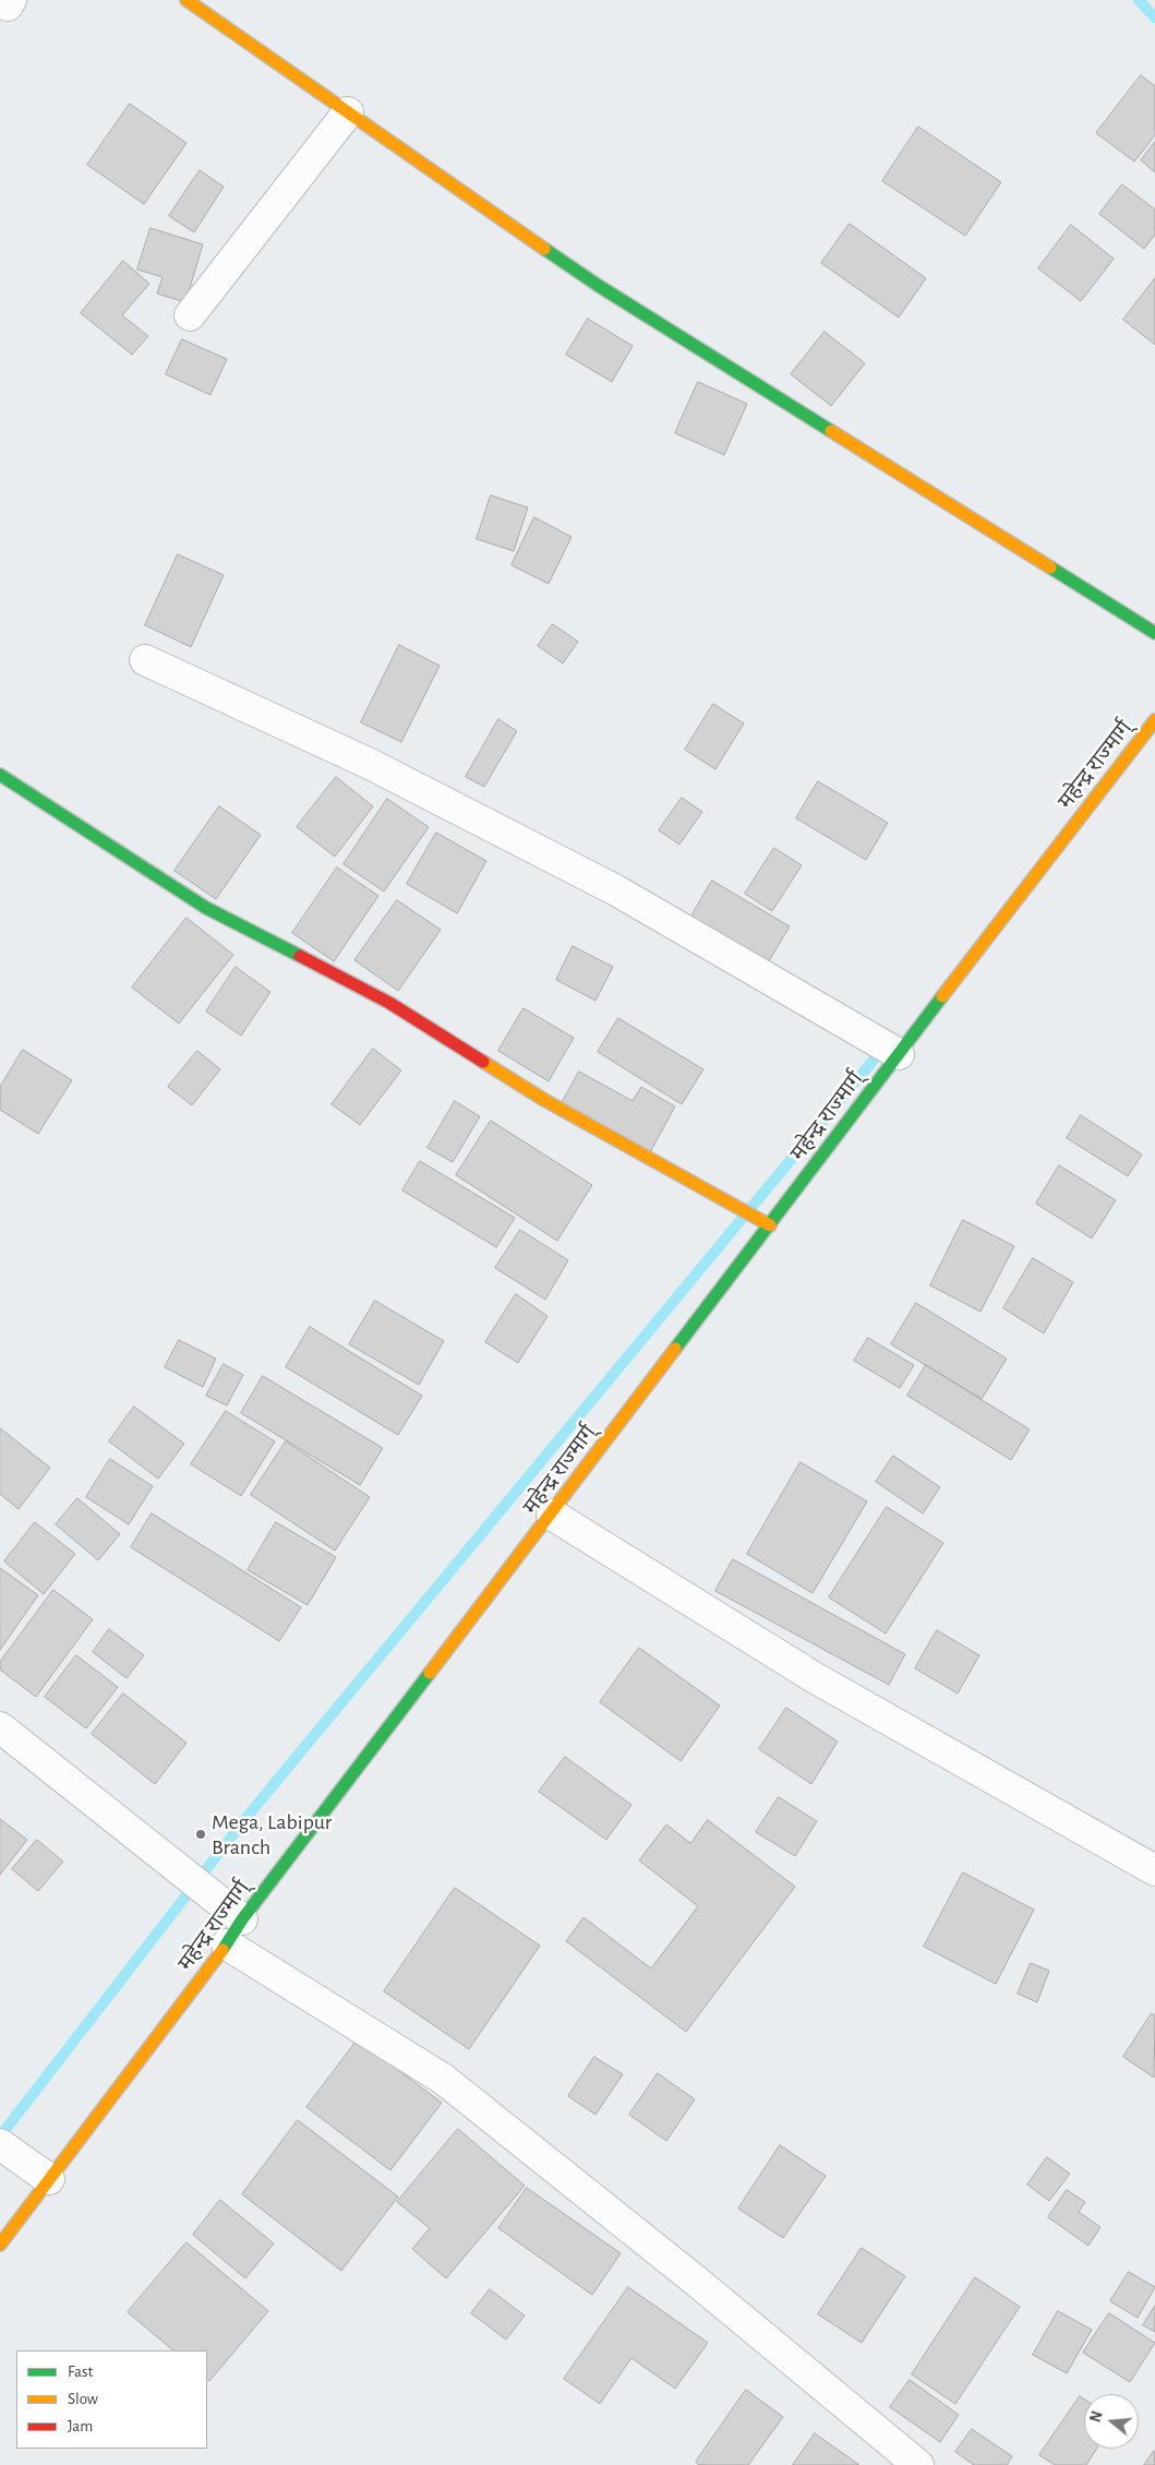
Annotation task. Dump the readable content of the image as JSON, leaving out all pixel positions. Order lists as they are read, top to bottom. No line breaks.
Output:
{"streets":{"main road":["महेन्द्र राज्मार्ग्"]},"places":["Mega, Labipur Branch"],"legend":["Fast","Slow","Jam"],"north":"left"}
